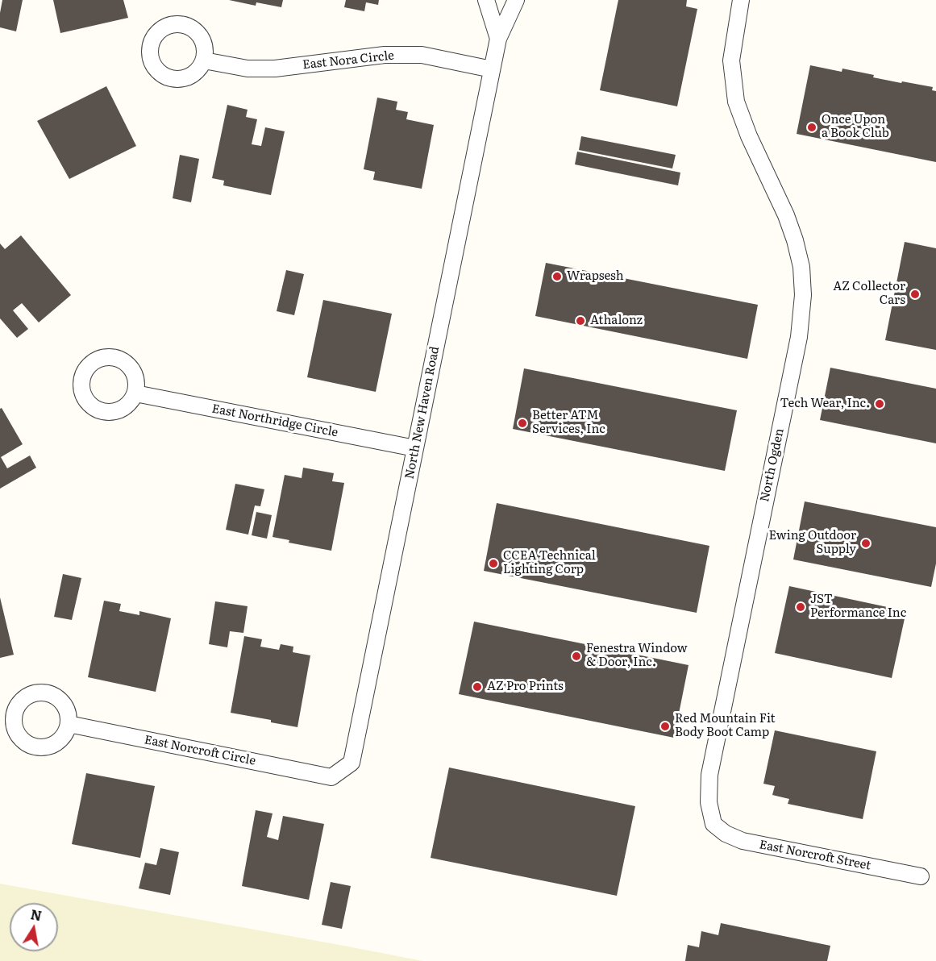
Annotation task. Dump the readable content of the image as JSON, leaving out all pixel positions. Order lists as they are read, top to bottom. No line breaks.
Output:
{"streets":{"street":["East Nora Circle","North New Haven Road","East Northridge Circle","North Ogden","East Norcroft Circle","East Norcroft Street"]},"crossings":[["East Nora Circle","North New Haven Road"],["North New Haven Road","East Northridge Circle"],["North New Haven Road","East Norcroft Circle"],["North Ogden","East Norcroft Street"]],"places":["Once Upon a Book Club","Wrapsesh","AZ Collector Cars","Athalonz","Tech Wear, Inc.","Better ATM Services, Inc","Ewing Outdoor Supply","CCEA Technical Lighting Corp","JST Performance Inc","Fenestra Window & Door, Inc.","AZ Pro Prints","Red Mountain Fit Body Boot Camp"],"north":"top"}
